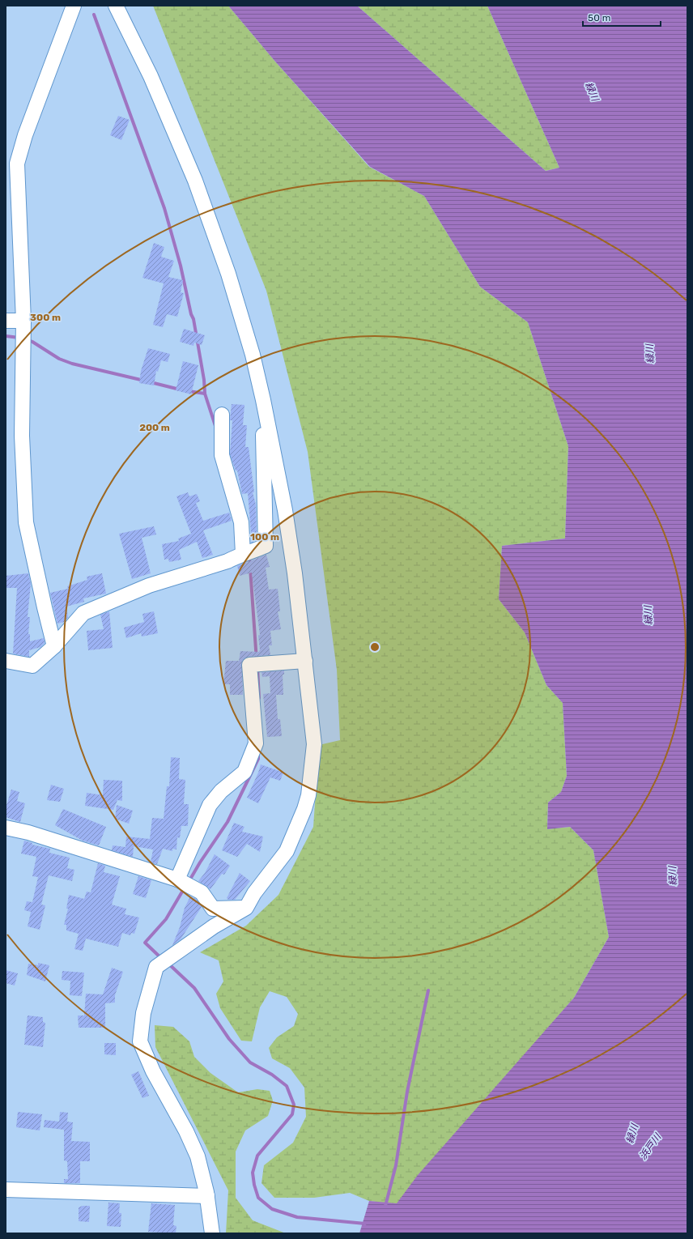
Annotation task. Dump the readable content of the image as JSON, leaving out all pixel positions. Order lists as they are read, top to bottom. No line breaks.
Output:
{"water":["緑川","浜戸川"],"scale_bar":"50 m","rings":["300 m","200 m","100 m"]}
